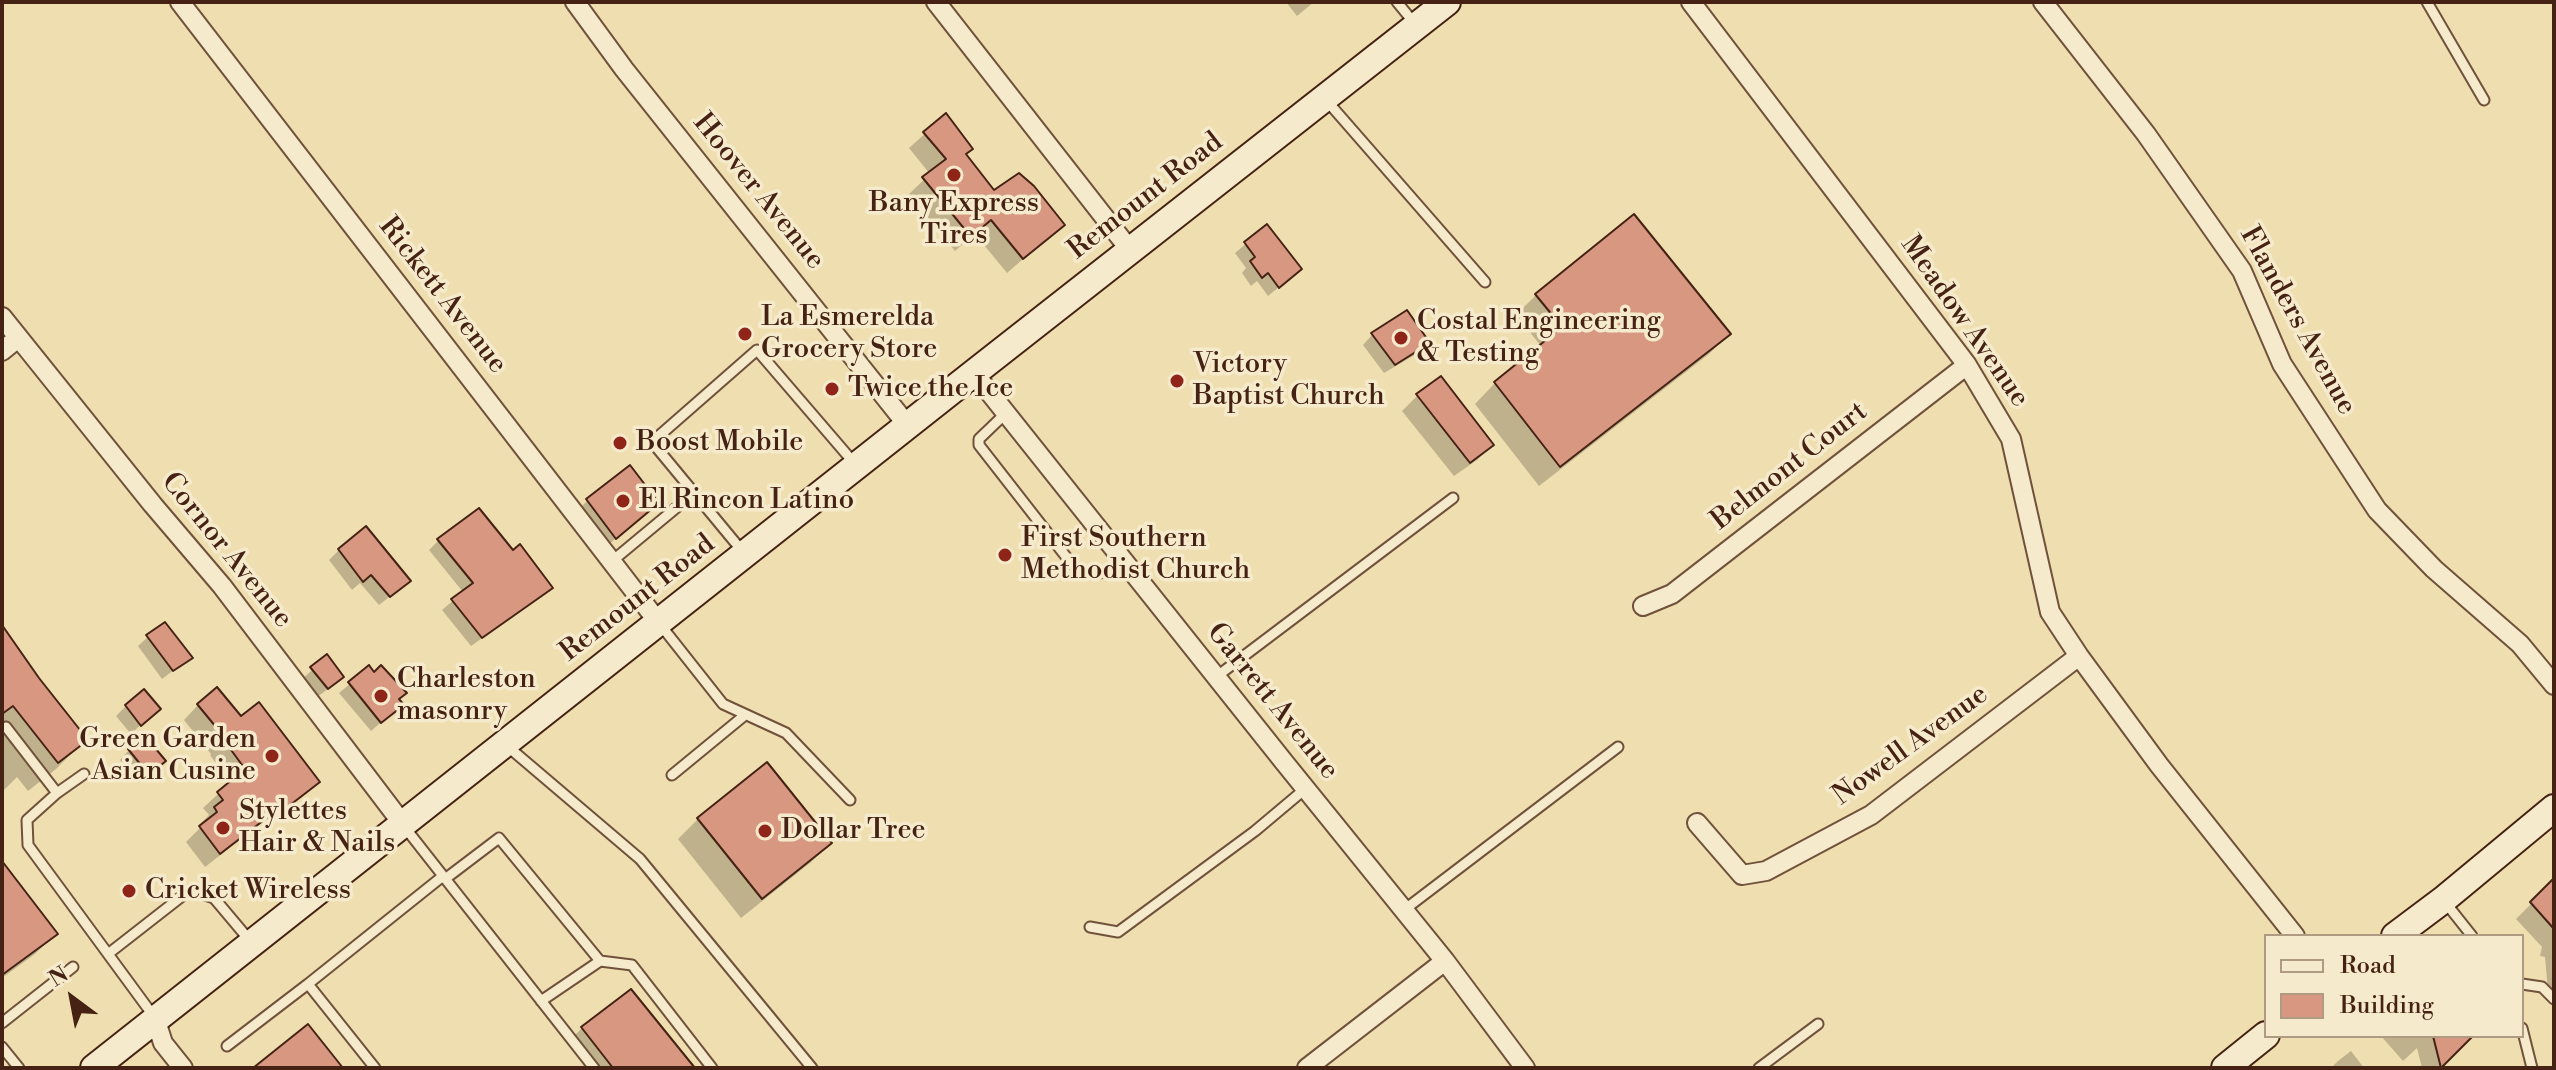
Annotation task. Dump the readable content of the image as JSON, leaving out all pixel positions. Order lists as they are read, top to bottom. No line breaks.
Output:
{"streets":{"main road":["Remount Road"],"street":["Hoover Avenue","Rickett Avenue","Flanders Avenue","Meadow Avenue","Belmont Court","Cornor Avenue","Garrett Avenue","Nowell Avenue"]},"crossings":[["Hoover Avenue","Remount Road"],["Remount Road","Rickett Avenue"],["Remount Road","Cornor Avenue"],["Remount Road","Garrett Avenue"],["Meadow Avenue","Belmont Court"],["Meadow Avenue","Nowell Avenue"]],"places":["Bany Express Tires","La Esmerelda Grocery Store","Costal Engineering & Testing","Victory Baptist Church","Twice the Ice","Boost Mobile","El Rincon Latino","First Southern Methodist Church","Charleston masonry","Green Garden Asian Cusine","Stylettes Hair & Nails","Dollar Tree","Cricket Wireless"],"legend":["Road","Building"],"north":"top left"}
